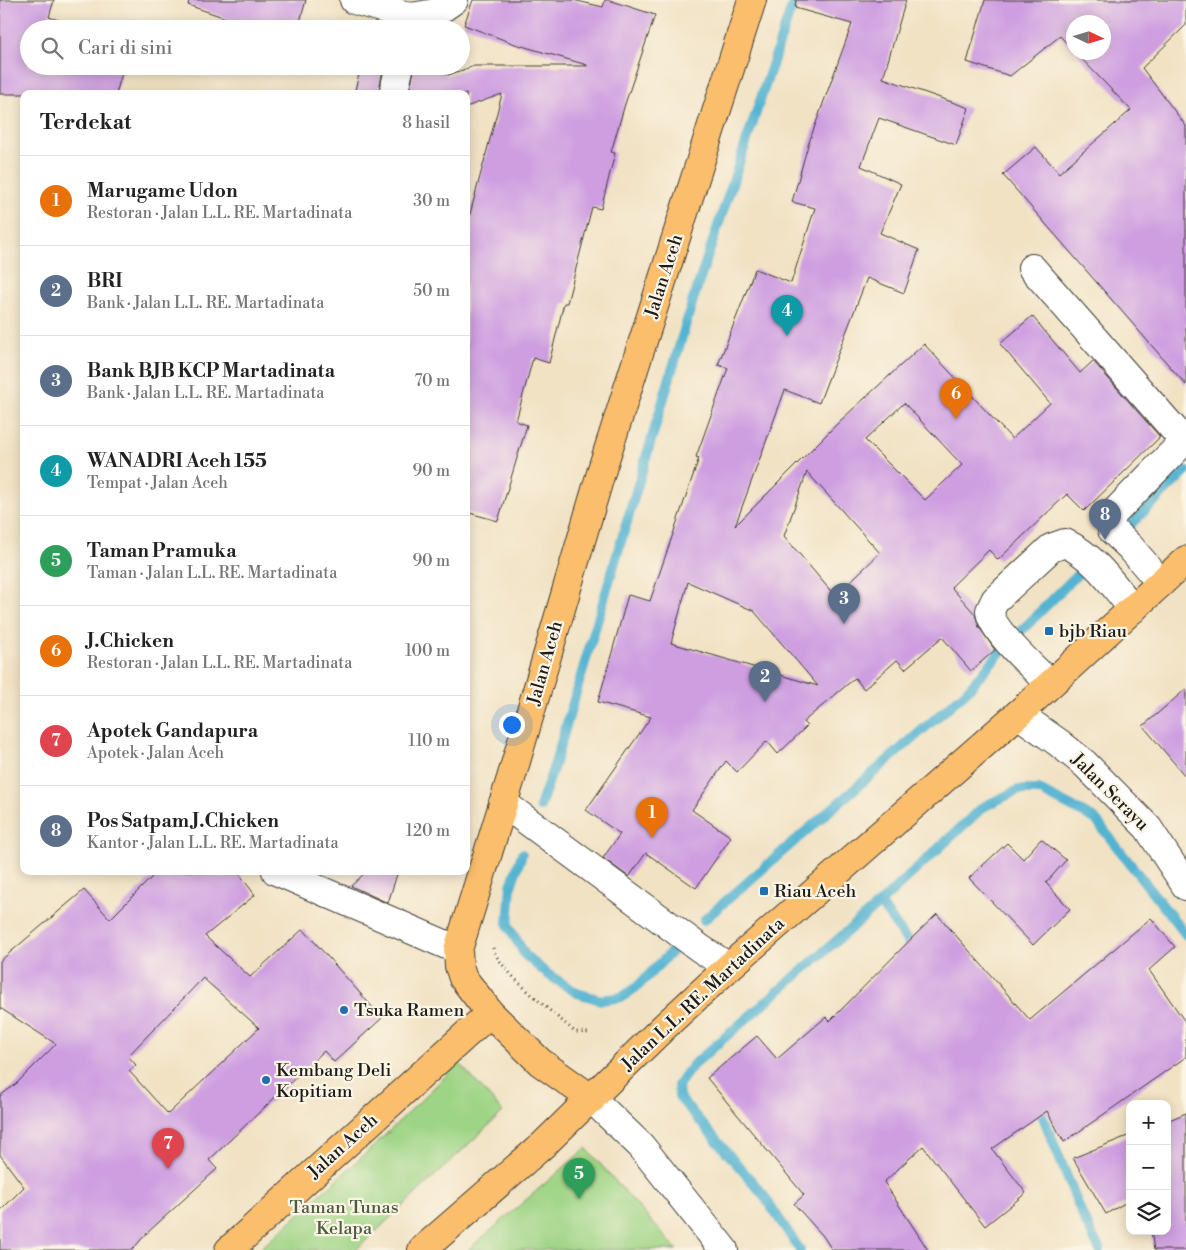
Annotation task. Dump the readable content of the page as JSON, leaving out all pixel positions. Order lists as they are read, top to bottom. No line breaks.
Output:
{"streets":{"main road":["Jalan Aceh","Jalan L.L. RE. Martadinata"],"street":["Jalan Serayu"]},"crossings":[["Jalan Serayu","Jalan L.L. RE. Martadinata"]],"parks":["Taman Tunas Kelapa"],"places":{"transit":["bjb Riau","Riau Aceh"],"other":["Tsuka Ramen","Kembang Deli Kopitiam"]},"north":"right","page":{"search":"Cari di sini","heading":["Terdekat","8 hasil"],"list":[{"mark":"1","name":"Marugame Udon","note":"Restoran · Jalan L.L. RE. Martadinata","value":"30 m"},{"mark":"2","name":"BRI","note":"Bank · Jalan L.L. RE. Martadinata","value":"50 m"},{"mark":"3","name":"Bank BJB KCP Martadinata","note":"Bank · Jalan L.L. RE. Martadinata","value":"70 m"},{"mark":"4","name":"WANADRI Aceh 155","note":"Tempat · Jalan Aceh","value":"90 m"},{"mark":"5","name":"Taman Pramuka","note":"Taman · Jalan L.L. RE. Martadinata","value":"90 m"},{"mark":"6","name":"J.Chicken","note":"Restoran · Jalan L.L. RE. Martadinata","value":"100 m"},{"mark":"7","name":"Apotek Gandapura","note":"Apotek · Jalan Aceh","value":"110 m"},{"mark":"8","name":"Pos Satpam J.Chicken","note":"Kantor · Jalan L.L. RE. Martadinata","value":"120 m"}],"pins":["4","6","8","3","2","1","7","5"],"map_buttons":["+","−"]}}
